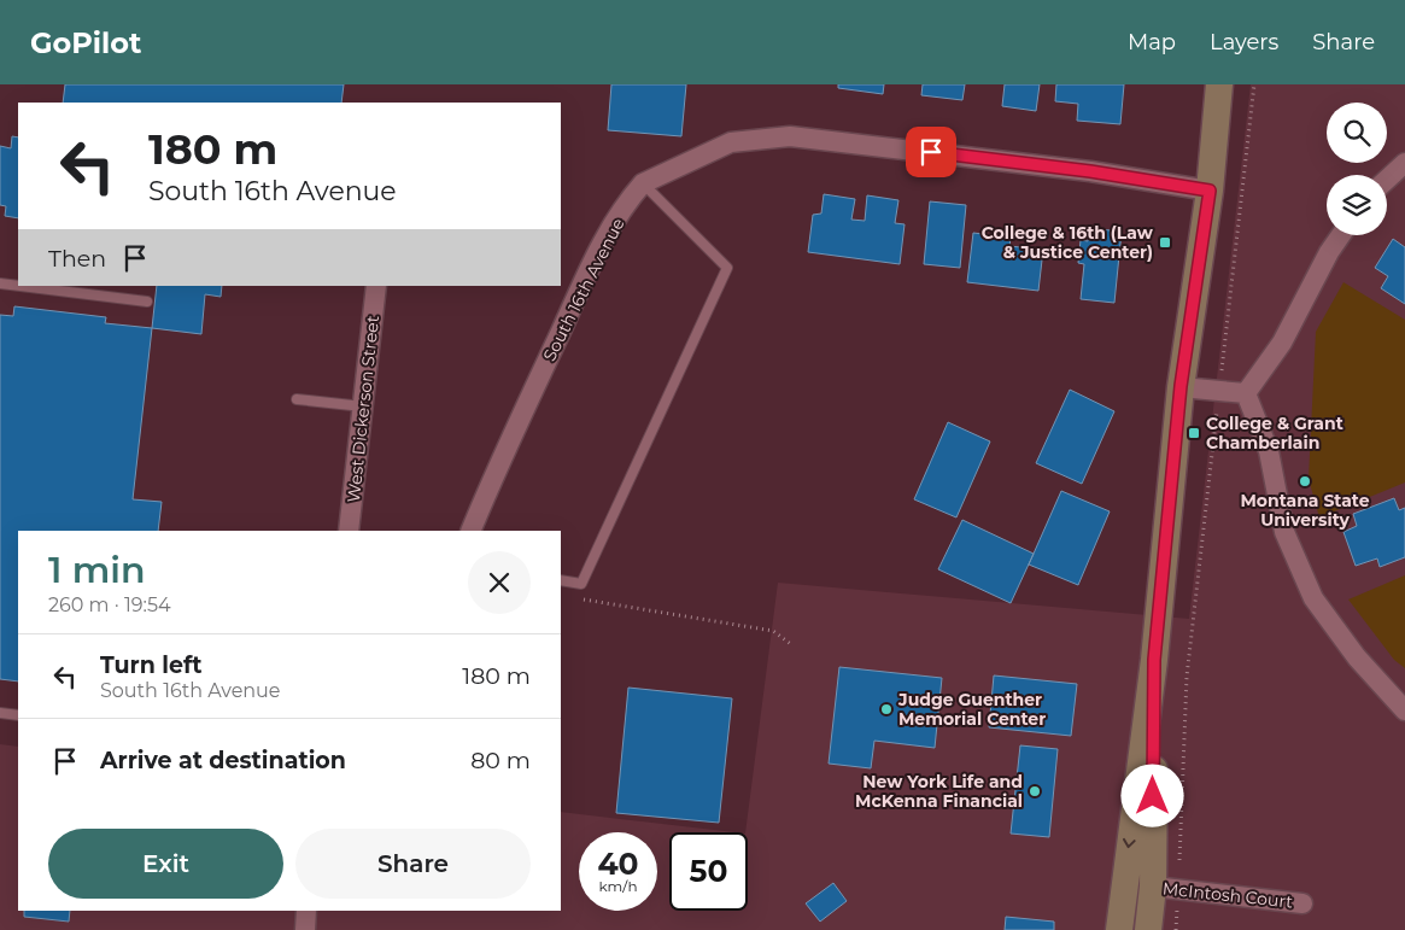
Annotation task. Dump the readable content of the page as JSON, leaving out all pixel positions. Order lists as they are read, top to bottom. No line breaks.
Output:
{"streets":{"street":["South 16th Avenue","West Dickerson Street","McIntosh Court"]},"places":{"transit":["College & 16th (Law & Justice Center)","College & Grant Chamberlain"],"other":["Montana State University","Judge Guenther Memorial Center","New York Life and McKenna Financial"]},"page":{"header":"GoPilot","nav":["Map","Layers","Share"],"turn":["180 m","South 16th Avenue"],"then":"Then","heading":["1 min","260 m · 19:54"],"list":[{"name":"Turn left","note":"South 16th Avenue","value":"180 m"},{"name":"Arrive at destination","value":"80 m"}],"buttons":["Exit","Share"],"speed":"40 km/h","limit":"50"}}
